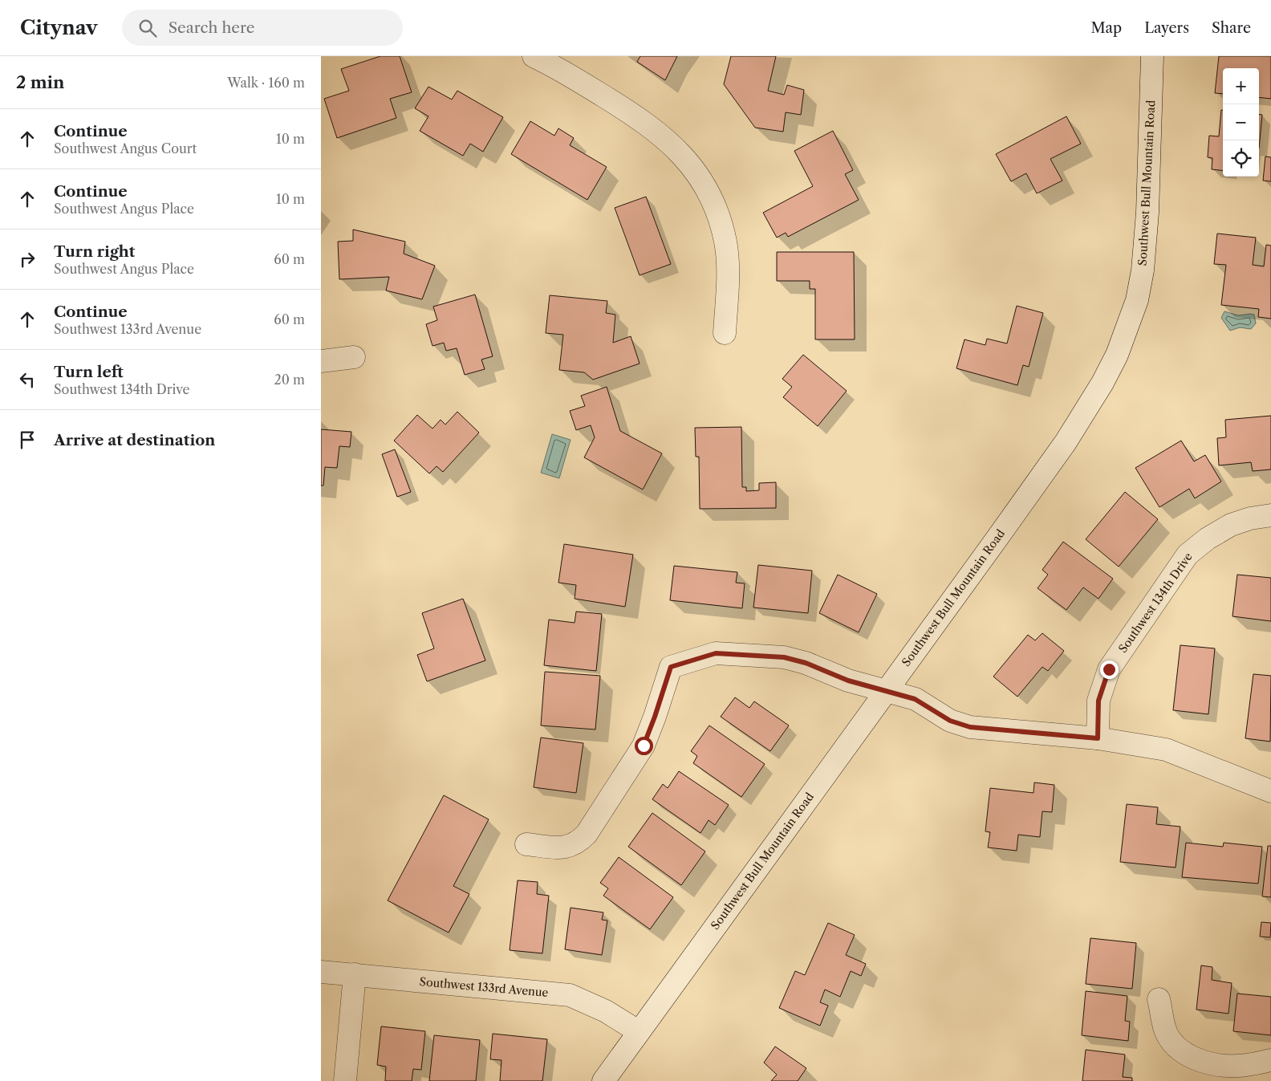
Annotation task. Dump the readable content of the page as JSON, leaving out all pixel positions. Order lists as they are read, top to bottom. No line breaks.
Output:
{"streets":{"street":["Southwest Bull Mountain Road","Southwest 134th Drive","Southwest 133rd Avenue"]},"crossings":[["Southwest Bull Mountain Road","Southwest 133rd Avenue"]],"page":{"header":"Citynav","search":"Search here","nav":["Map","Layers","Share"],"heading":["2 min","Walk · 160 m"],"map_buttons":["+","−"],"list":[["Continue","Southwest Angus Court","10 m"],["Continue","Southwest Angus Place","10 m"],["Turn right","Southwest Angus Place","60 m"],["Continue","Southwest 133rd Avenue","60 m"],["Turn left","Southwest 134th Drive","20 m"],"Arrive at destination"]}}
